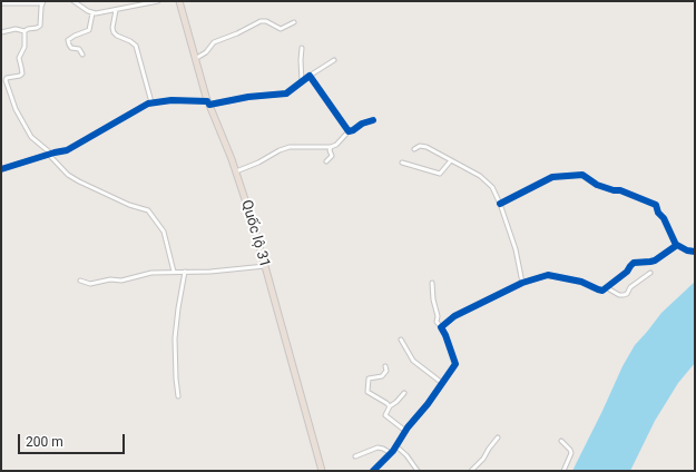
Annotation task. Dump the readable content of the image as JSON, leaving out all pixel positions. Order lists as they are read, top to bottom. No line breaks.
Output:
{"streets":{"highway":["Quốc lộ 31"]},"scale_bar":"200 m"}
